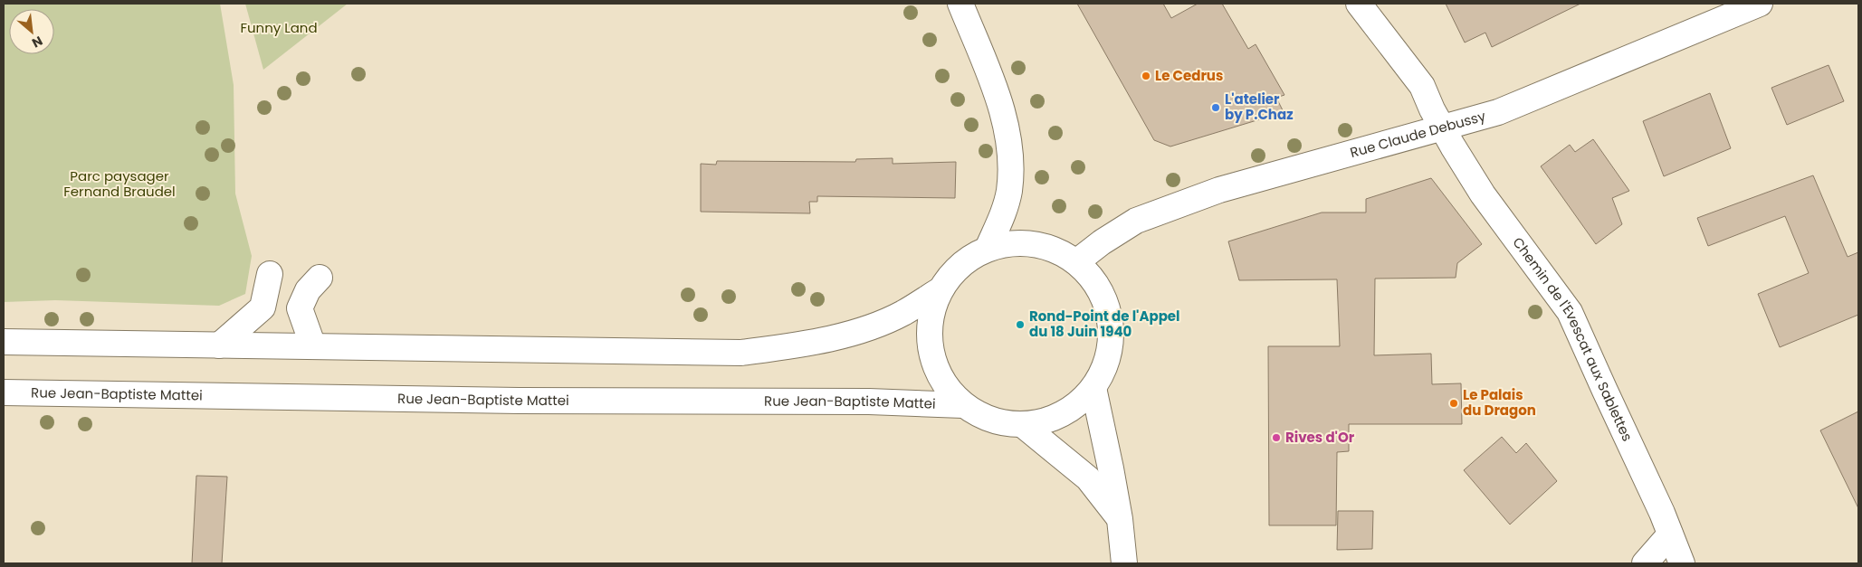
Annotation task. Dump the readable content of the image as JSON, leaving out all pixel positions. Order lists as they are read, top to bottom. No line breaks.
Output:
{"streets":{"main road":["Rue Claude Debussy","Chemin de l'Evescat aux Sablettes","Rue Jean-Baptiste Mattei"]},"crossings":[["Rue Claude Debussy","Chemin de l'Evescat aux Sablettes"]],"parks":["Funny Land","Parc paysager Fernand Braudel"],"places":["Le Cedrus","L'atelier by P.Chaz","Rond-Point de l'Appel du 18 Juin 1940","Le Palais du Dragon","Rives d'Or"],"north":"bottom right"}
